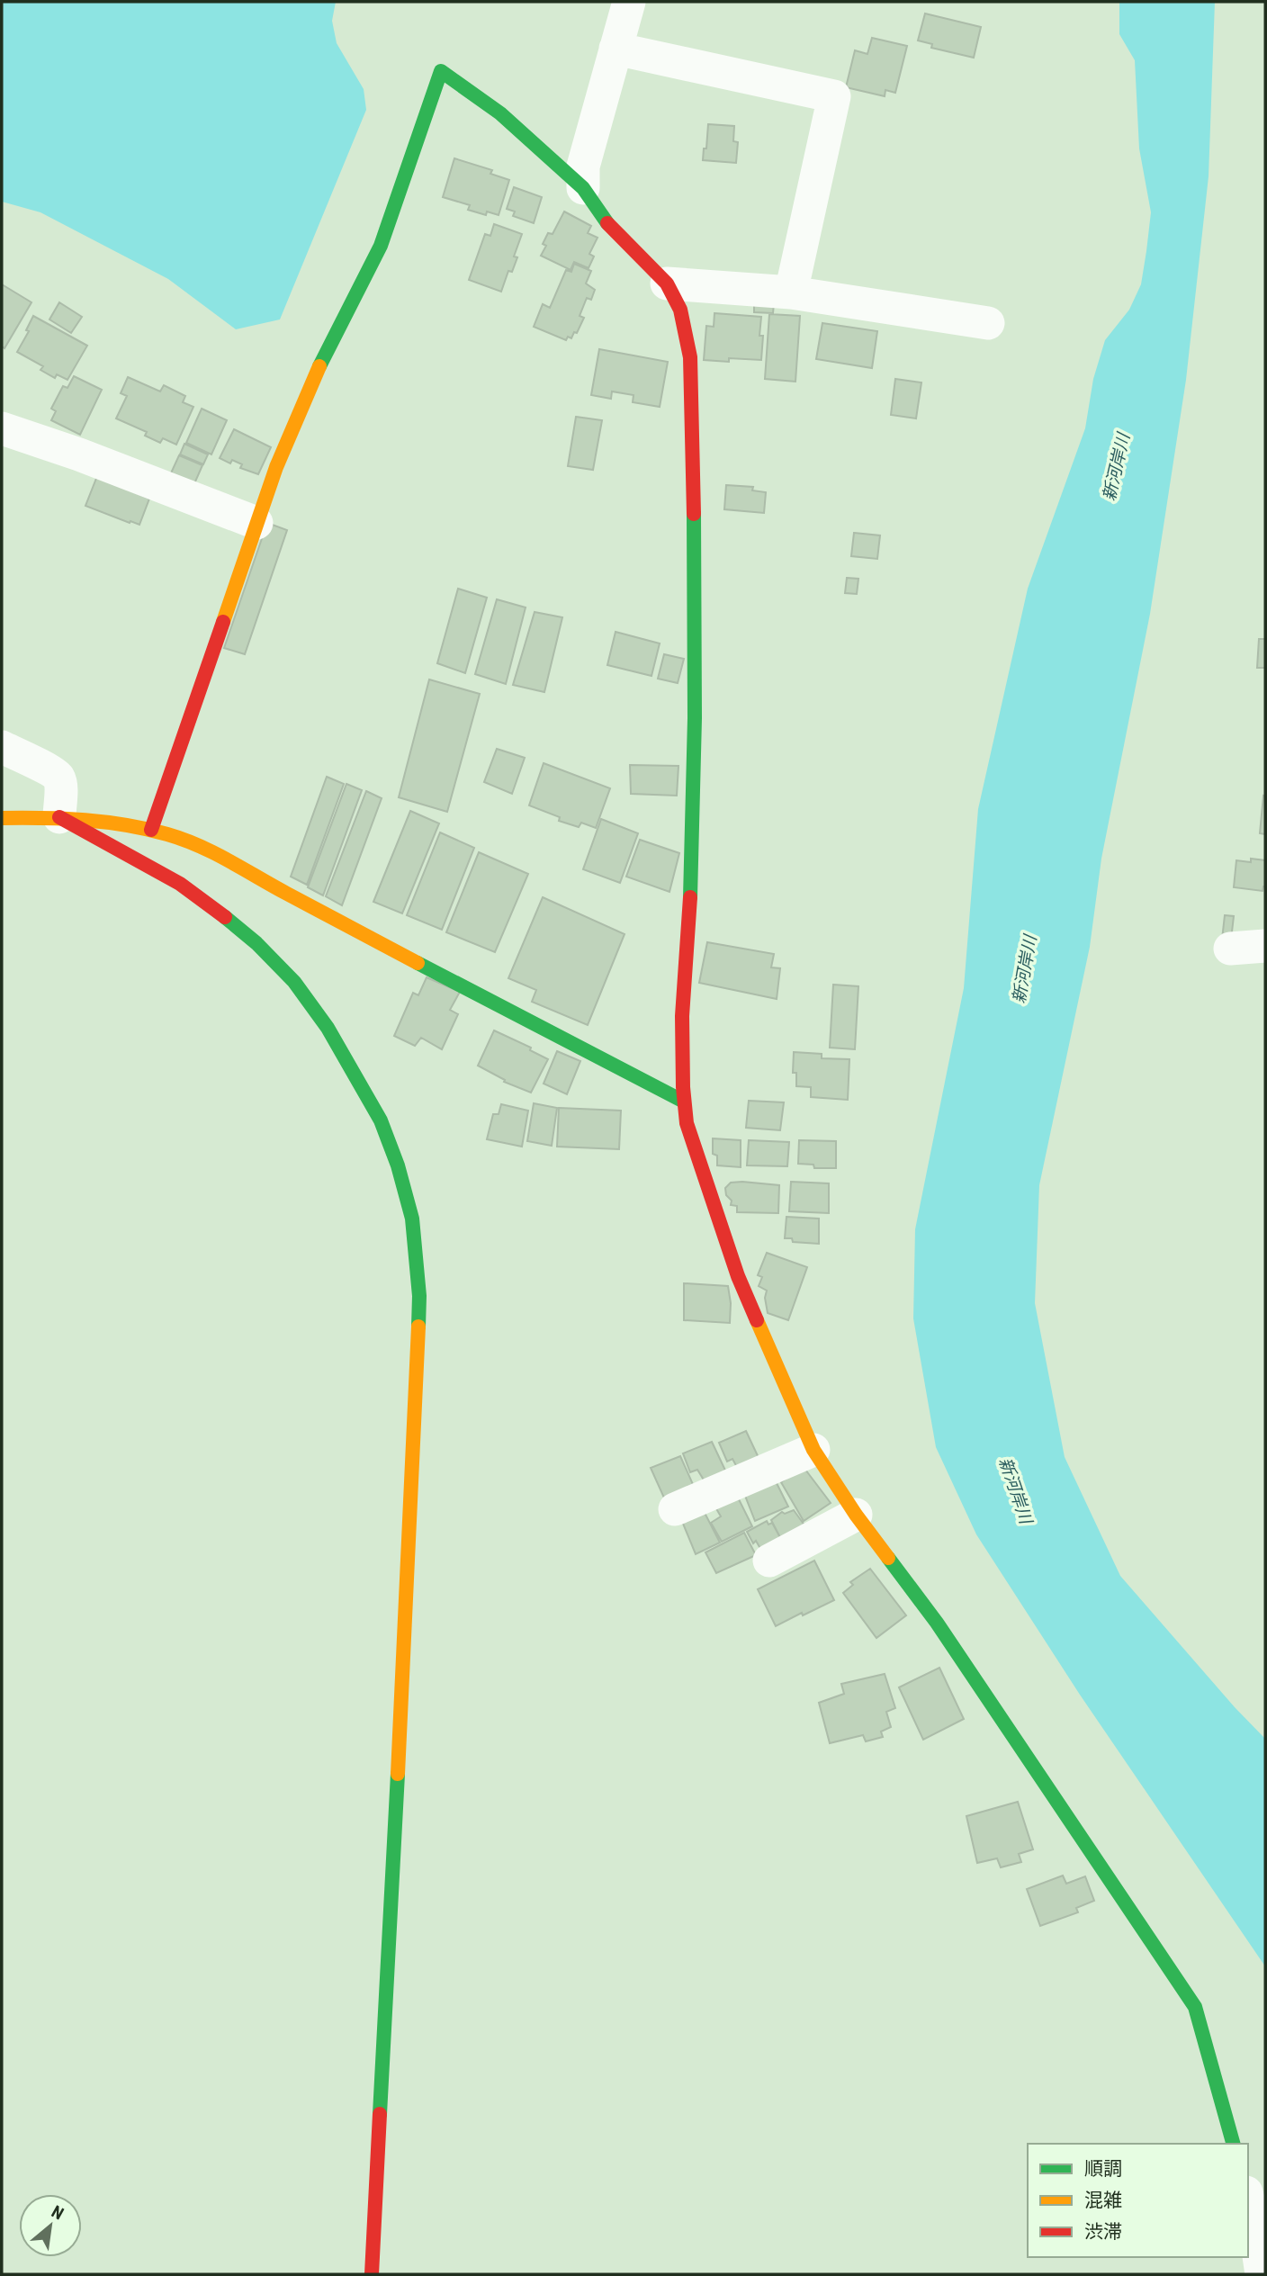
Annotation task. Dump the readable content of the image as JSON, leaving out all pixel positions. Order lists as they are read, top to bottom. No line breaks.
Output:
{"water":["新河岸川"],"legend":["順調","混雑","渋滞"],"north":"top right"}
